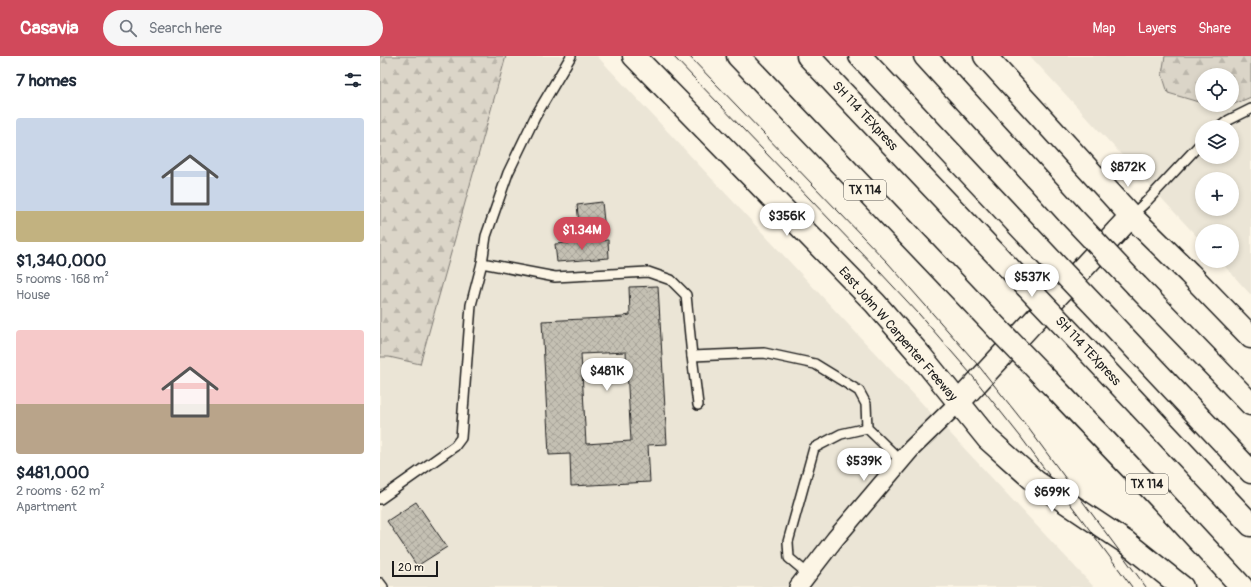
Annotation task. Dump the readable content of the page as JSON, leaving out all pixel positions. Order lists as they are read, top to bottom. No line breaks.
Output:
{"streets":{"main road":["SH 114 TEXpress","TX 114","East John W Carpenter Freeway"]},"scale_bar":"20 m","page":{"header":"Casavia","search":"Search here","nav":["Map","Layers","Share"],"heading":"7 homes","map_buttons":["+","−"],"list":[{"name":"$1,340,000","note":"5 rooms · 168 m² · House"},{"name":"$481,000","note":"2 rooms · 62 m² · Apartment"}],"price":["$872K","$356K","$1.34M","$537K","$481K","$539K","$699K"],"scale":"20 m"}}
